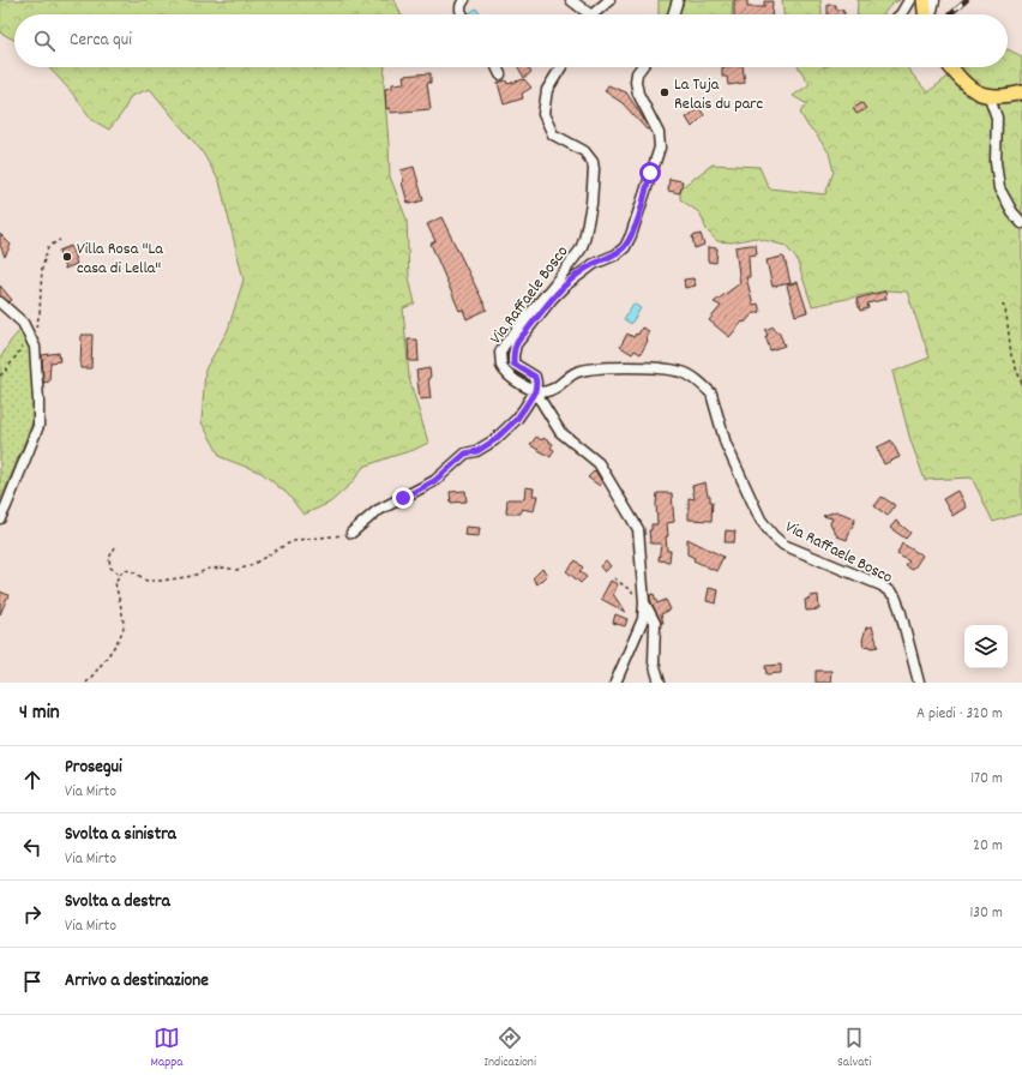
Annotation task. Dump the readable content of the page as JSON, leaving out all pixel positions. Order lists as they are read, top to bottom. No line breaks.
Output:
{"streets":{"street":["Via Raffaele Bosco"]},"places":["La Tuja Relais du parc","Villa Rosa \"La casa di Lella\""],"page":{"search":"Cerca qui","heading":["4 min","A piedi · 320 m"],"list":[["Prosegui","Via Mirto","170 m"],["Svolta a sinistra","Via Mirto","20 m"],["Svolta a destra","Via Mirto","130 m"],"Arrivo a destinazione"],"nav":["Mappa","Indicazioni","Salvati"]}}
